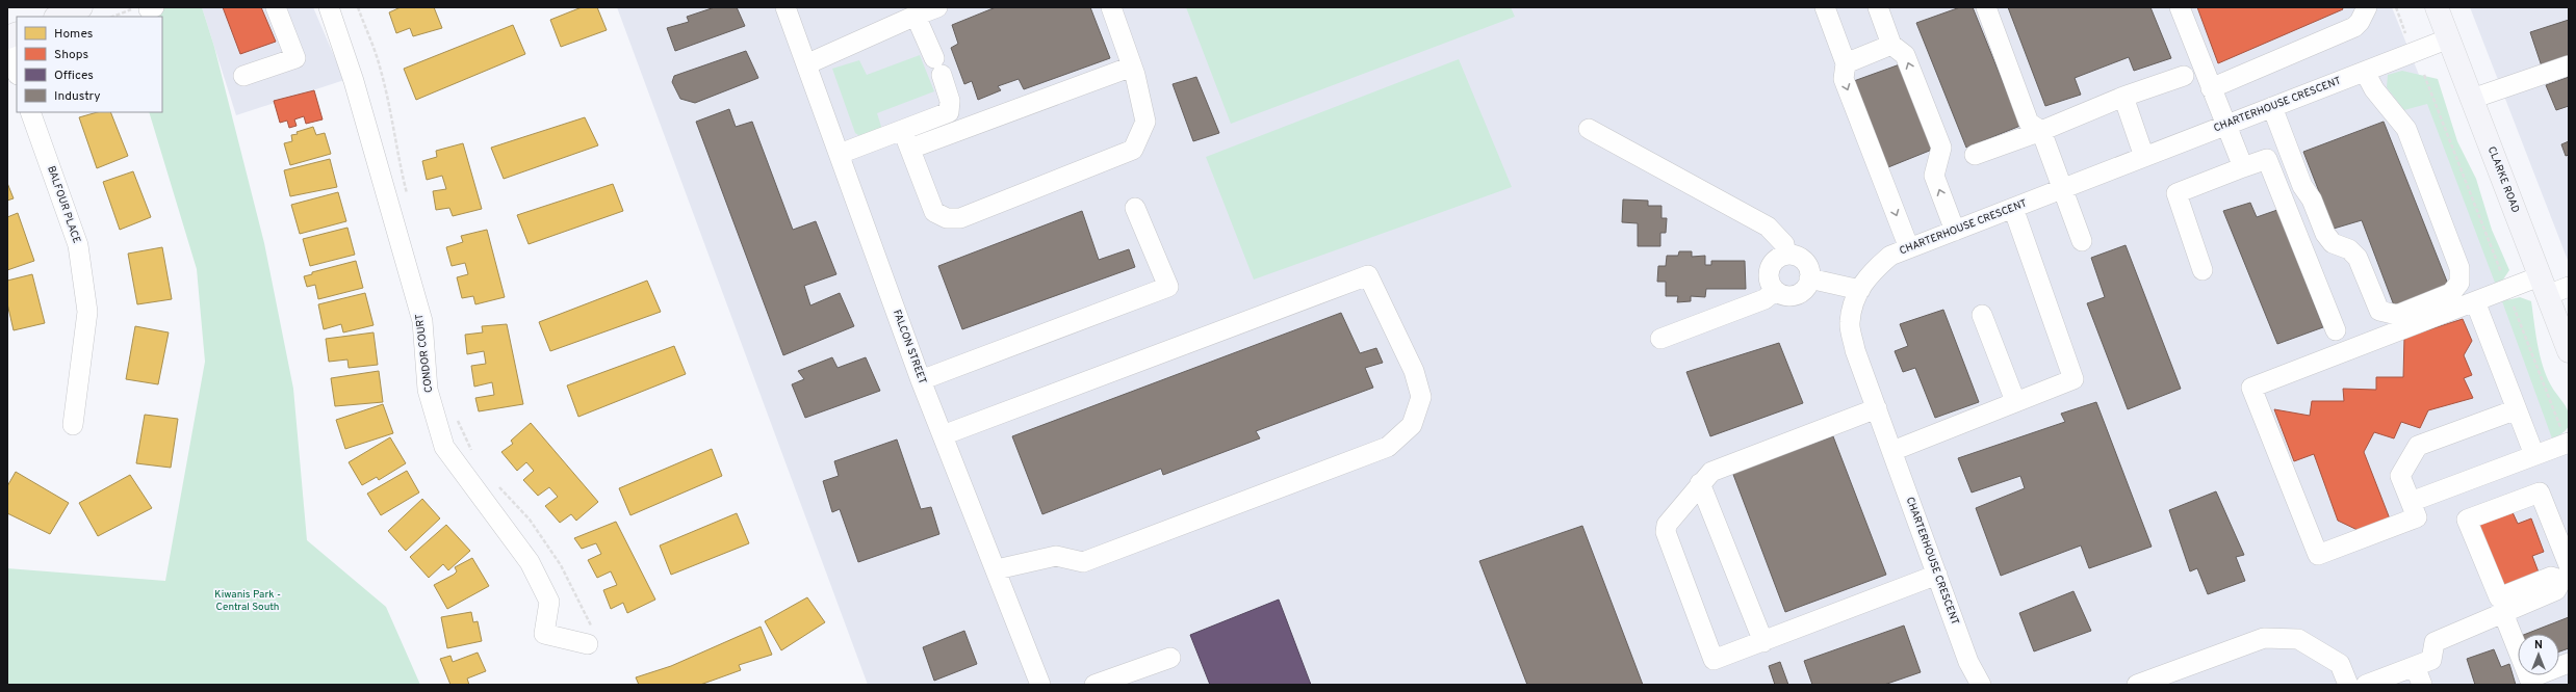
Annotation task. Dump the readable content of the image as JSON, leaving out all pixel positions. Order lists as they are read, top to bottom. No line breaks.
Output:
{"streets":{"main road":["CLARKE ROAD"],"street":["CHARTERHOUSE CRESCENT","BALFOUR PLACE","FALCON STREET","CONDOR COURT"]},"crossings":[["CHARTERHOUSE CRESCENT","CLARKE ROAD"]],"parks":["Kiwanis Park - Central South"],"legend":["Homes","Shops","Offices","Industry"],"north":"top"}
